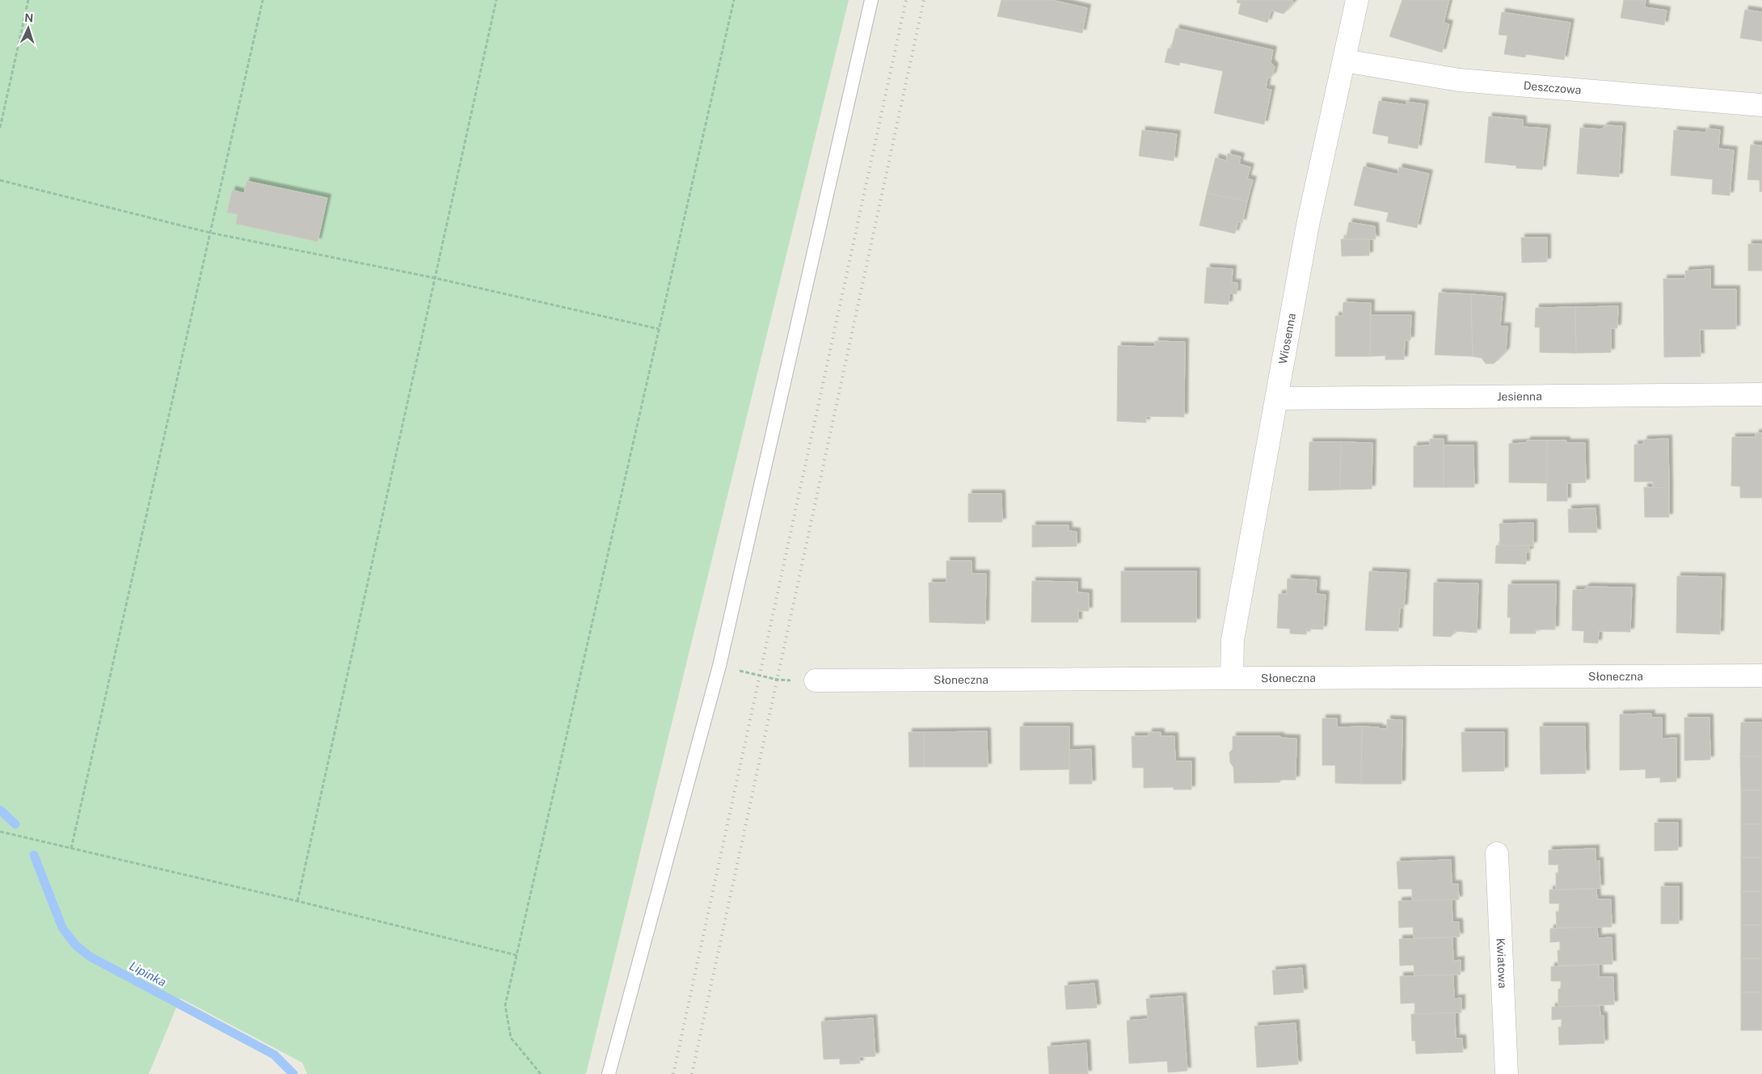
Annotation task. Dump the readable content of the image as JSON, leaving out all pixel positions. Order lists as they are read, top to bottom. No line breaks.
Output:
{"streets":{"street":["Deszczowa","Wiosenna","Jesienna","Słoneczna","Kwiatowa"]},"crossings":[["Deszczowa","Wiosenna"],["Wiosenna","Jesienna"],["Wiosenna","Słoneczna"]],"water":["Lipinka"],"north":"top"}
